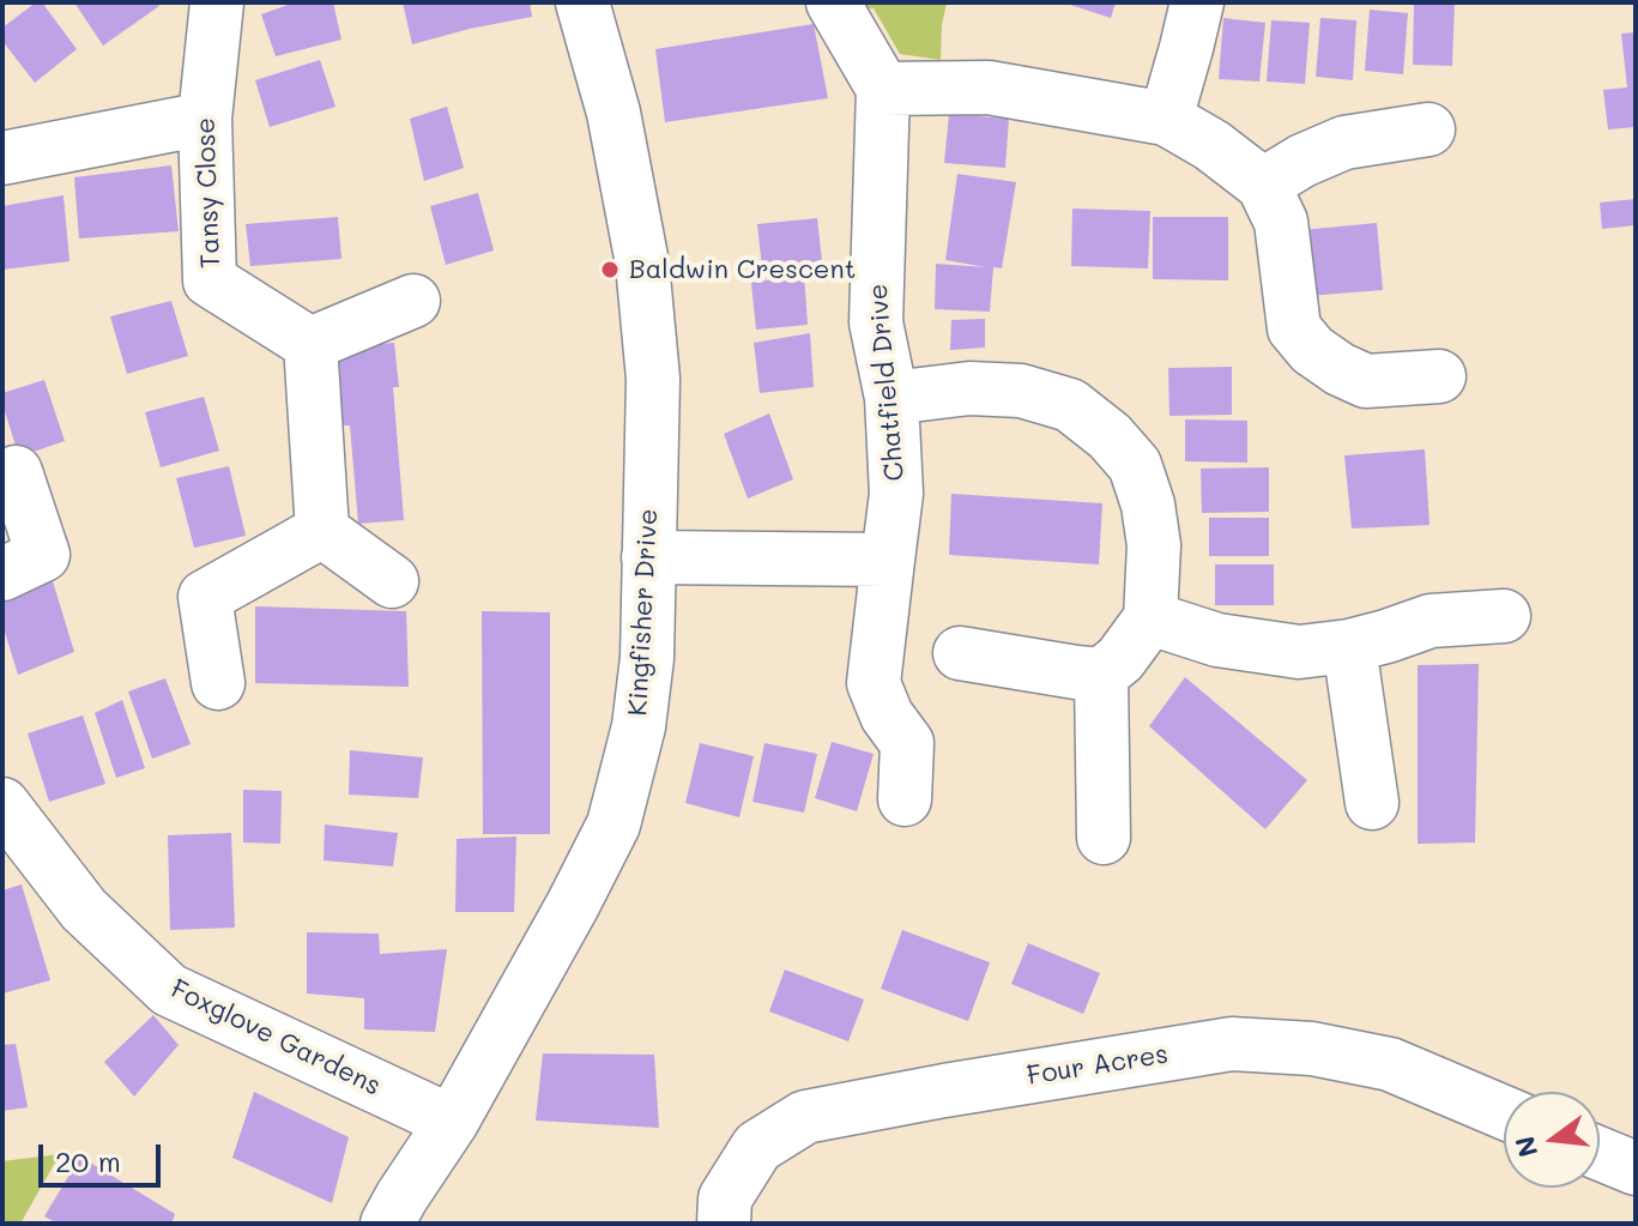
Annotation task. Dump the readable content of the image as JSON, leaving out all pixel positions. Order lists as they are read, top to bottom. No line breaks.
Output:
{"streets":{"street":["Tansy Close","Chatfield Drive","Kingfisher Drive","Foxglove Gardens","Four Acres"]},"crossings":[["Kingfisher Drive","Foxglove Gardens"]],"places":["Baldwin Crescent"],"scale_bar":"20 m","north":"left"}
